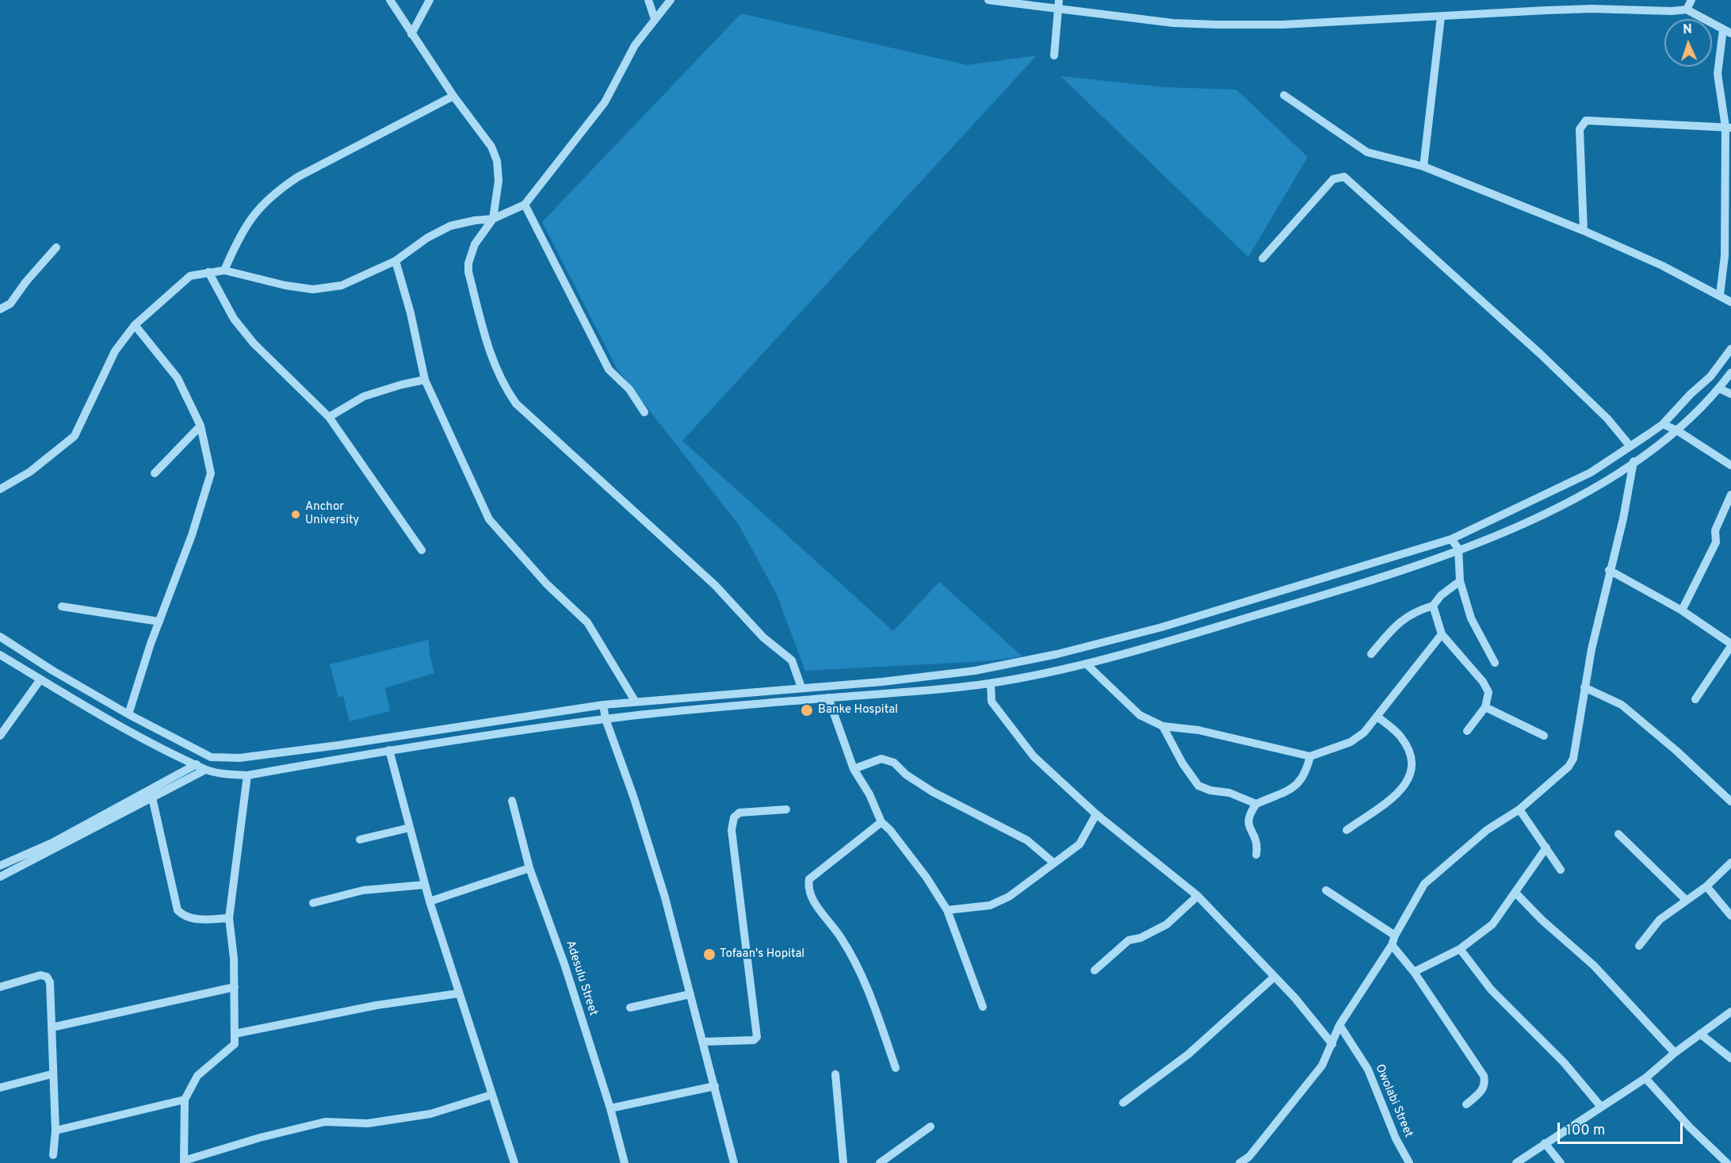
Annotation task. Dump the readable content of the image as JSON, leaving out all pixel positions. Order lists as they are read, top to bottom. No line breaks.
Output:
{"streets":{"street":["Adesulu Street","Owolabi Street"]},"places":["Anchor University","Banke Hospital","Tofaan's Hopital"],"scale_bar":"100 m","north":"top"}
